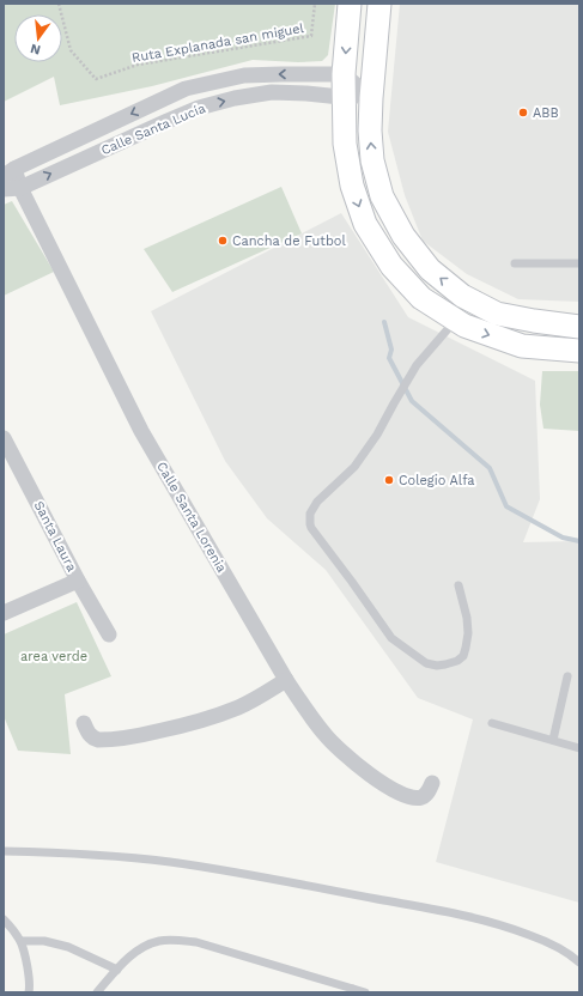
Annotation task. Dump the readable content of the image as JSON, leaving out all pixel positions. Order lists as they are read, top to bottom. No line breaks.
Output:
{"streets":{"street":["Calle Santa Lucía","Calle Santa Lorenia","Santa Laura"],"path":["Ruta Explanada san miguel"]},"crossings":[["Calle Santa Lucía","Calle Santa Lorenia"]],"parks":["area verde"],"places":["ABB","Cancha de Futbol","Colegio Alfa"],"north":"bottom"}
